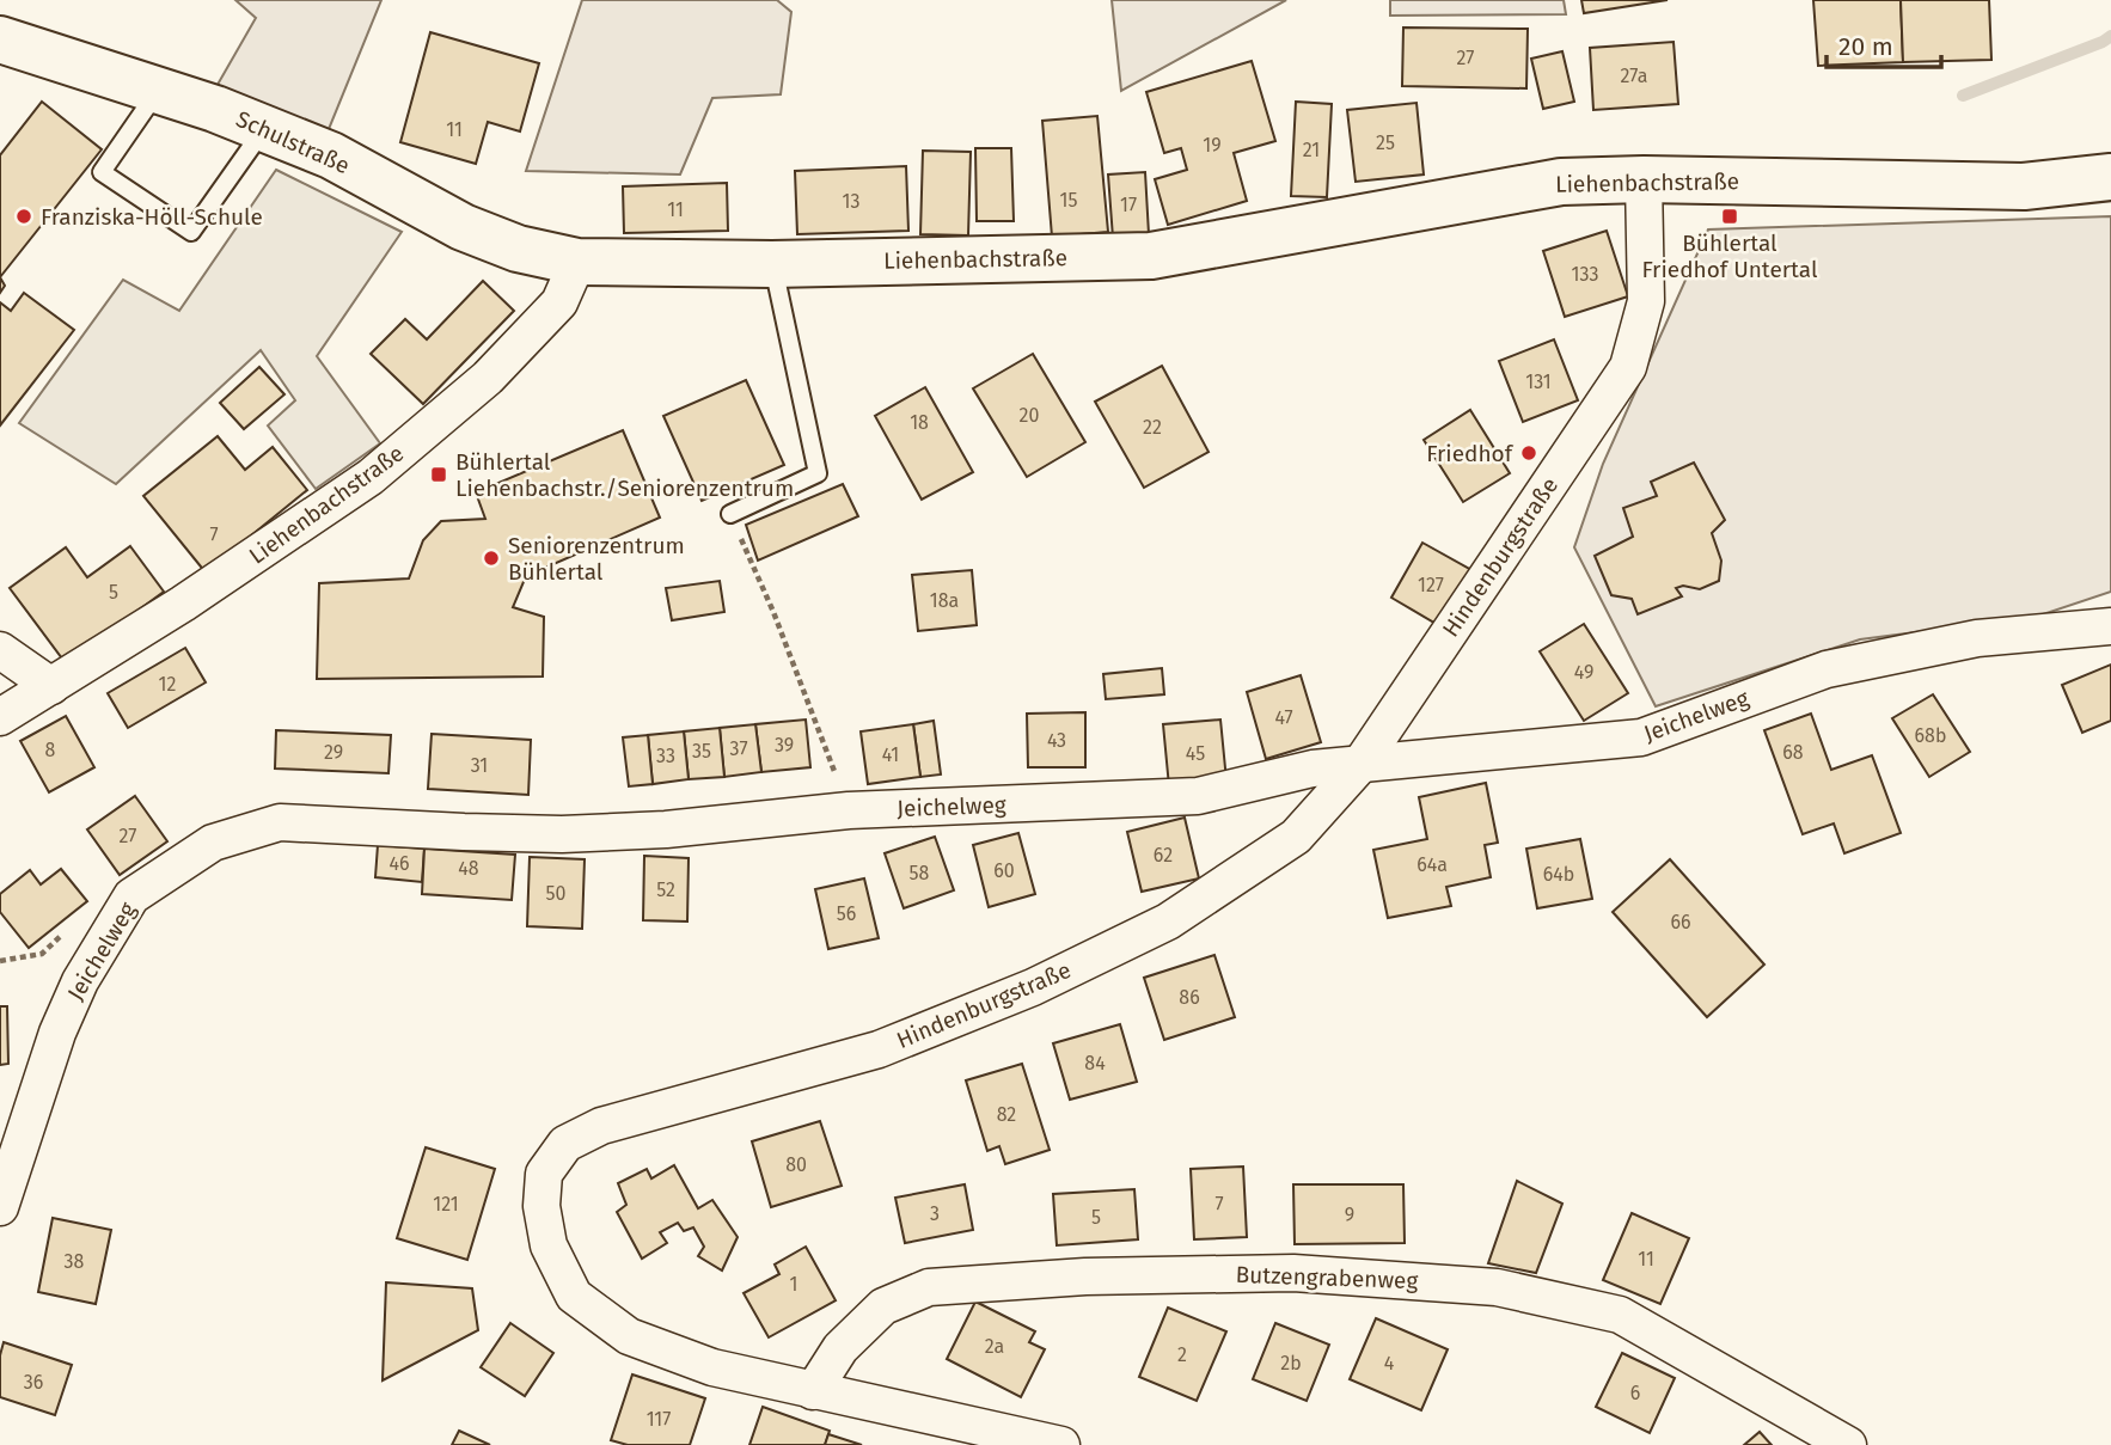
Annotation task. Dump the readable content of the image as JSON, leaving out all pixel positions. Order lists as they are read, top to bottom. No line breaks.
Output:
{"streets":{"street":["Schulstraße","Liehenbachstraße","Hindenburgstraße","Jeichelweg","Butzengrabenweg"]},"crossings":[["Schulstraße","Liehenbachstraße"],["Liehenbachstraße","Hindenburgstraße"],["Hindenburgstraße","Jeichelweg"],["Hindenburgstraße","Butzengrabenweg"]],"places":{"other":["Franziska-Höll-Schule","Friedhof","Seniorenzentrum Bühlertal"],"transit":["Bühlertal Friedhof Untertal","Bühlertal Liehenbachstr./Seniorenzentrum"]},"house_numbers":["27","27a","11","25","19","21","15","13","17","11","133","131","20","18","22","7","127","5","18a","49","12","47","68b","43","39","37","8","35","29","68","45","41","33","31","27","62","46","64a","48","60","58","64b","52","50","56","66","86","84","82","80","121","7","3","9","5","11","38","1","2a","2","2b","4","36","6","117"],"scale_bar":"20 m"}
